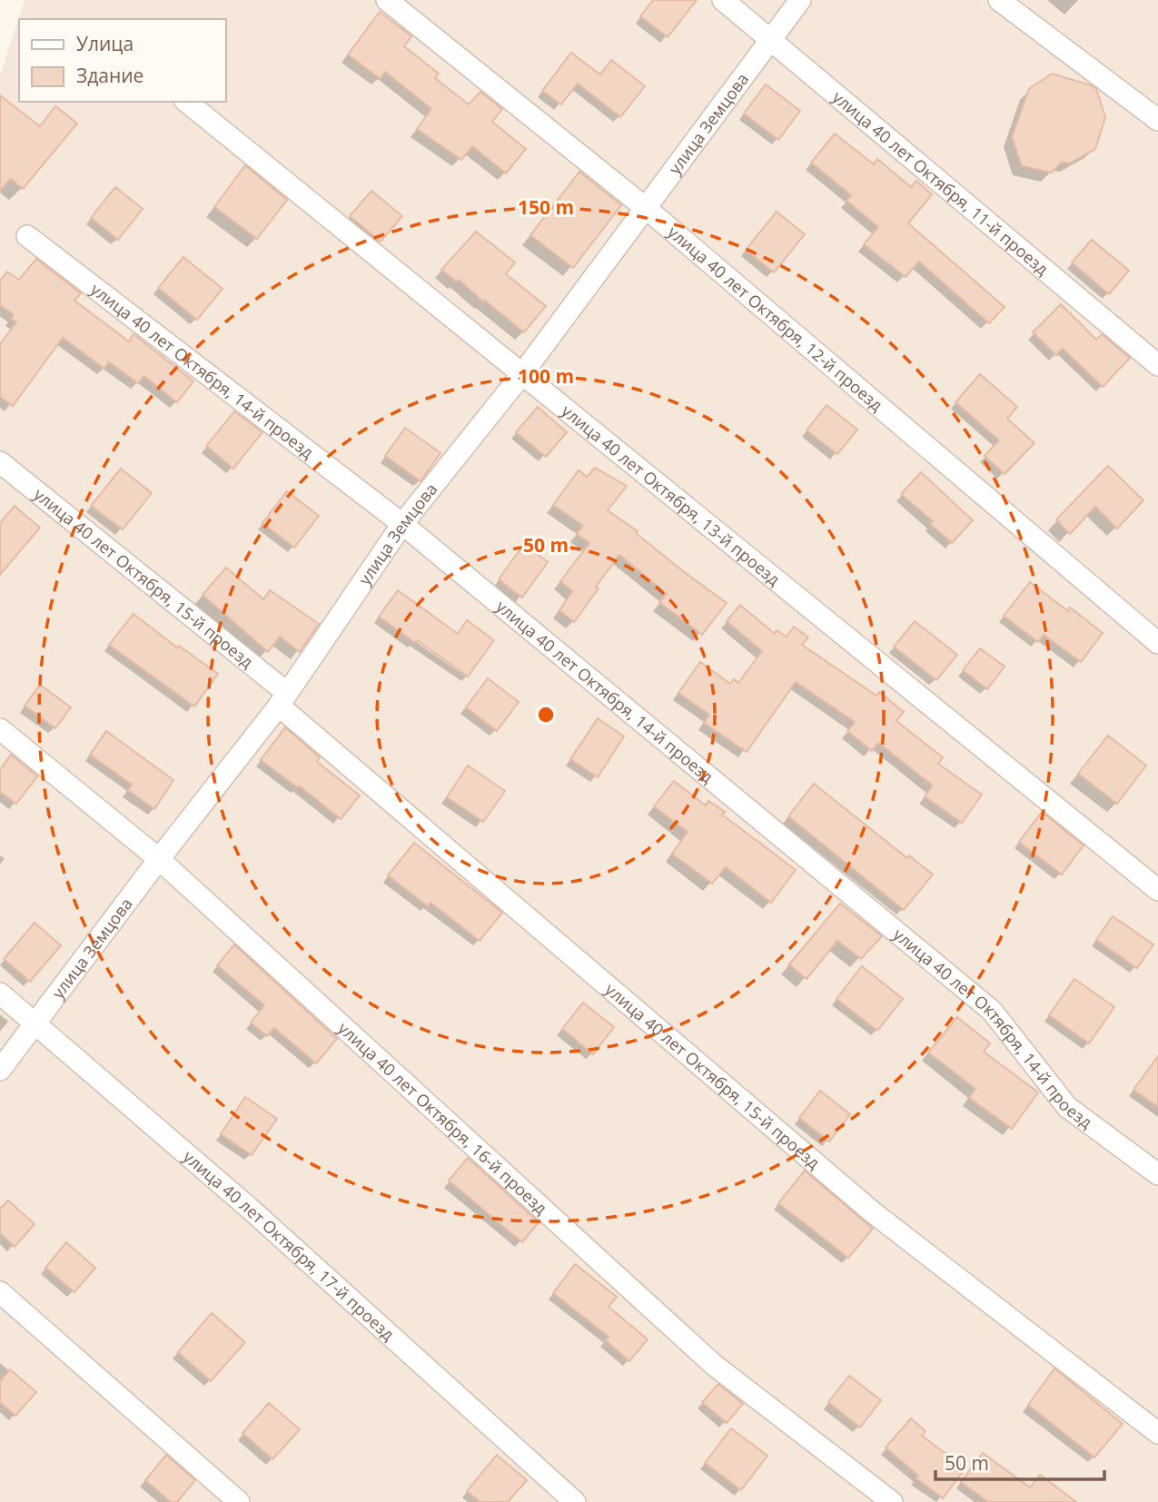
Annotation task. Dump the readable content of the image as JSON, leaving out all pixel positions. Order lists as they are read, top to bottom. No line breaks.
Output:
{"streets":{"street":["улица Земцова","улица 40 лет Октября, 11-й проезд","улица 40 лет Октября, 12-й проезд","улица 40 лет Октября, 14-й проезд","улица 40 лет Октября, 13-й проезд","улица 40 лет Октября, 15-й проезд","улица 40 лет Октября, 16-й проезд","улица 40 лет Октября, 17-й проезд"]},"crossings":[["улица Земцова","улица 40 лет Октября, 11-й проезд"],["улица Земцова","улица 40 лет Октября, 12-й проезд"],["улица Земцова","улица 40 лет Октября, 14-й проезд"],["улица Земцова","улица 40 лет Октября, 13-й проезд"],["улица Земцова","улица 40 лет Октября, 15-й проезд"],["улица Земцова","улица 40 лет Октября, 16-й проезд"],["улица Земцова","улица 40 лет Октября, 17-й проезд"]],"legend":["Улица","Здание"],"scale_bar":"50 m","rings":["150 m","100 m","50 m"]}
